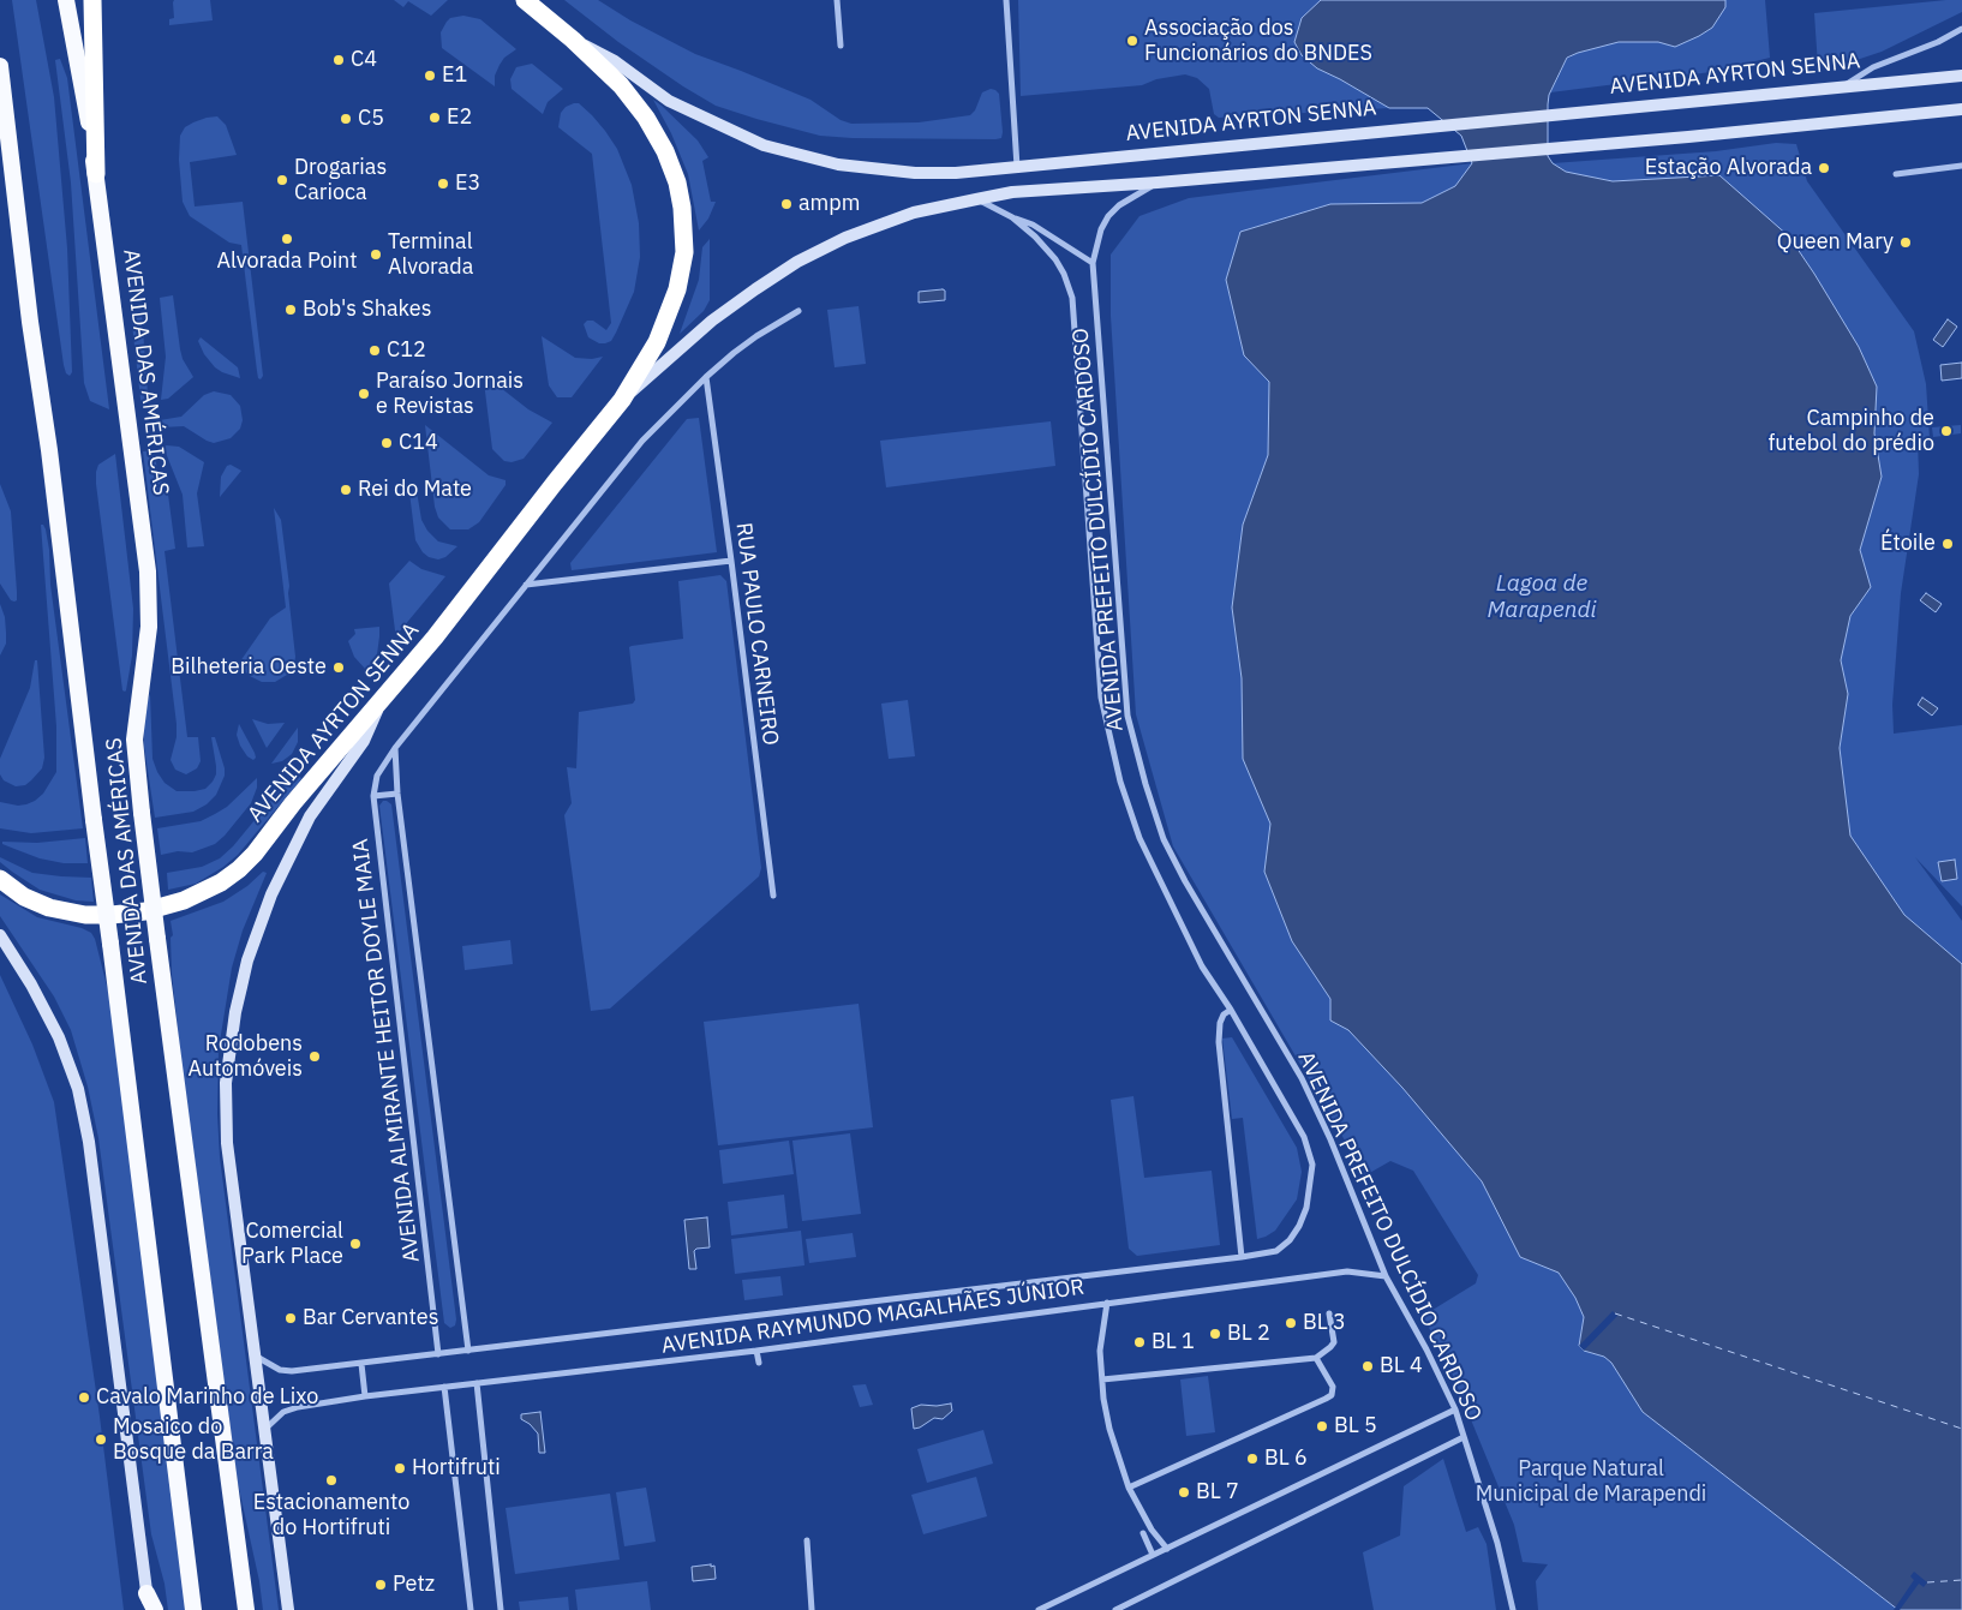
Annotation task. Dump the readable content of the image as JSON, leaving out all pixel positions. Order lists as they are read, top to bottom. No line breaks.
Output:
{"streets":{"highway":["AVENIDA AYRTON SENNA","AVENIDA DAS AMÉRICAS"],"street":["AVENIDA PREFEITO DULCÍDIO CARDOSO","RUA PAULO CARNEIRO","AVENIDA ALMIRANTE HEITOR DOYLE MAIA","AVENIDA RAYMUNDO MAGALHÃES JÚNIOR"]},"crossings":[["AVENIDA AYRTON SENNA","AVENIDA PREFEITO DULCÍDIO CARDOSO"],["AVENIDA PREFEITO DULCÍDIO CARDOSO","AVENIDA RAYMUNDO MAGALHÃES JÚNIOR"],["RUA PAULO CARNEIRO","AVENIDA ALMIRANTE HEITOR DOYLE MAIA"],["AVENIDA ALMIRANTE HEITOR DOYLE MAIA","AVENIDA RAYMUNDO MAGALHÃES JÚNIOR"]],"water":["Lagoa de Marapendi"],"parks":["Parque Natural Municipal de Marapendi"],"places":["Associação dos Funcionários do BNDES","C4","E1","E2","C5","Estação Alvorada","Drogarias Carioca","E3","ampm","Alvorada Point","Queen Mary","Terminal Alvorada","Bob's Shakes","C12","Paraíso Jornais e Revistas","Campinho de futebol do prédio","C14","Rei do Mate","Étoile","Bilheteria Oeste","Rodobens Automóveis","Comercial Park Place","Bar Cervantes","BL 3","BL 2","BL 1","BL 4","Cavalo Marinho de Lixo","BL 5","Mosaico do Bosque da Barra","BL 6","Hortifruti","Estacionamento do Hortifruti","BL 7","Petz"]}
